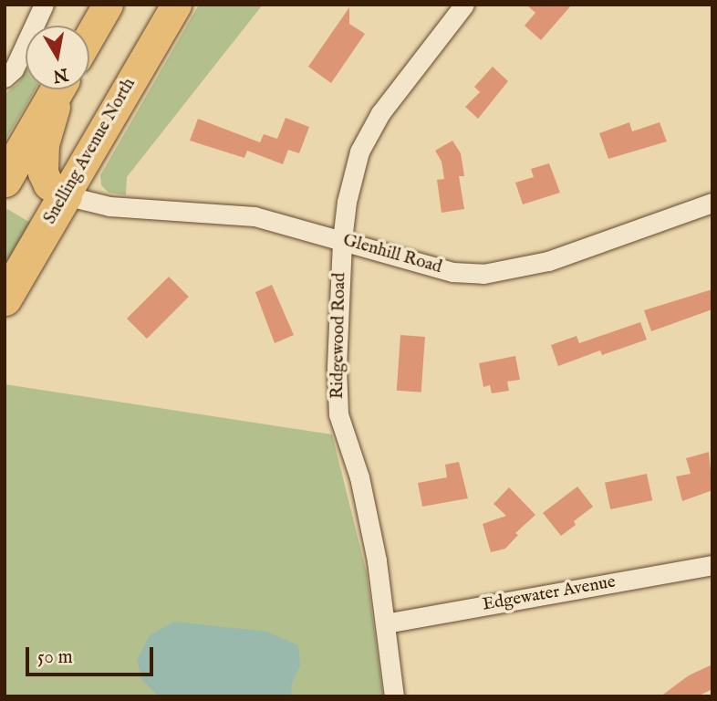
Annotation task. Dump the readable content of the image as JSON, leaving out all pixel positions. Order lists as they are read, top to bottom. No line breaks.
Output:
{"streets":{"highway":["Snelling Avenue North"],"street":["Glenhill Road","Ridgewood Road","Edgewater Avenue"]},"crossings":[["Snelling Avenue North","Glenhill Road"],["Glenhill Road","Ridgewood Road"],["Ridgewood Road","Edgewater Avenue"]],"scale_bar":"50 m","north":"bottom"}
